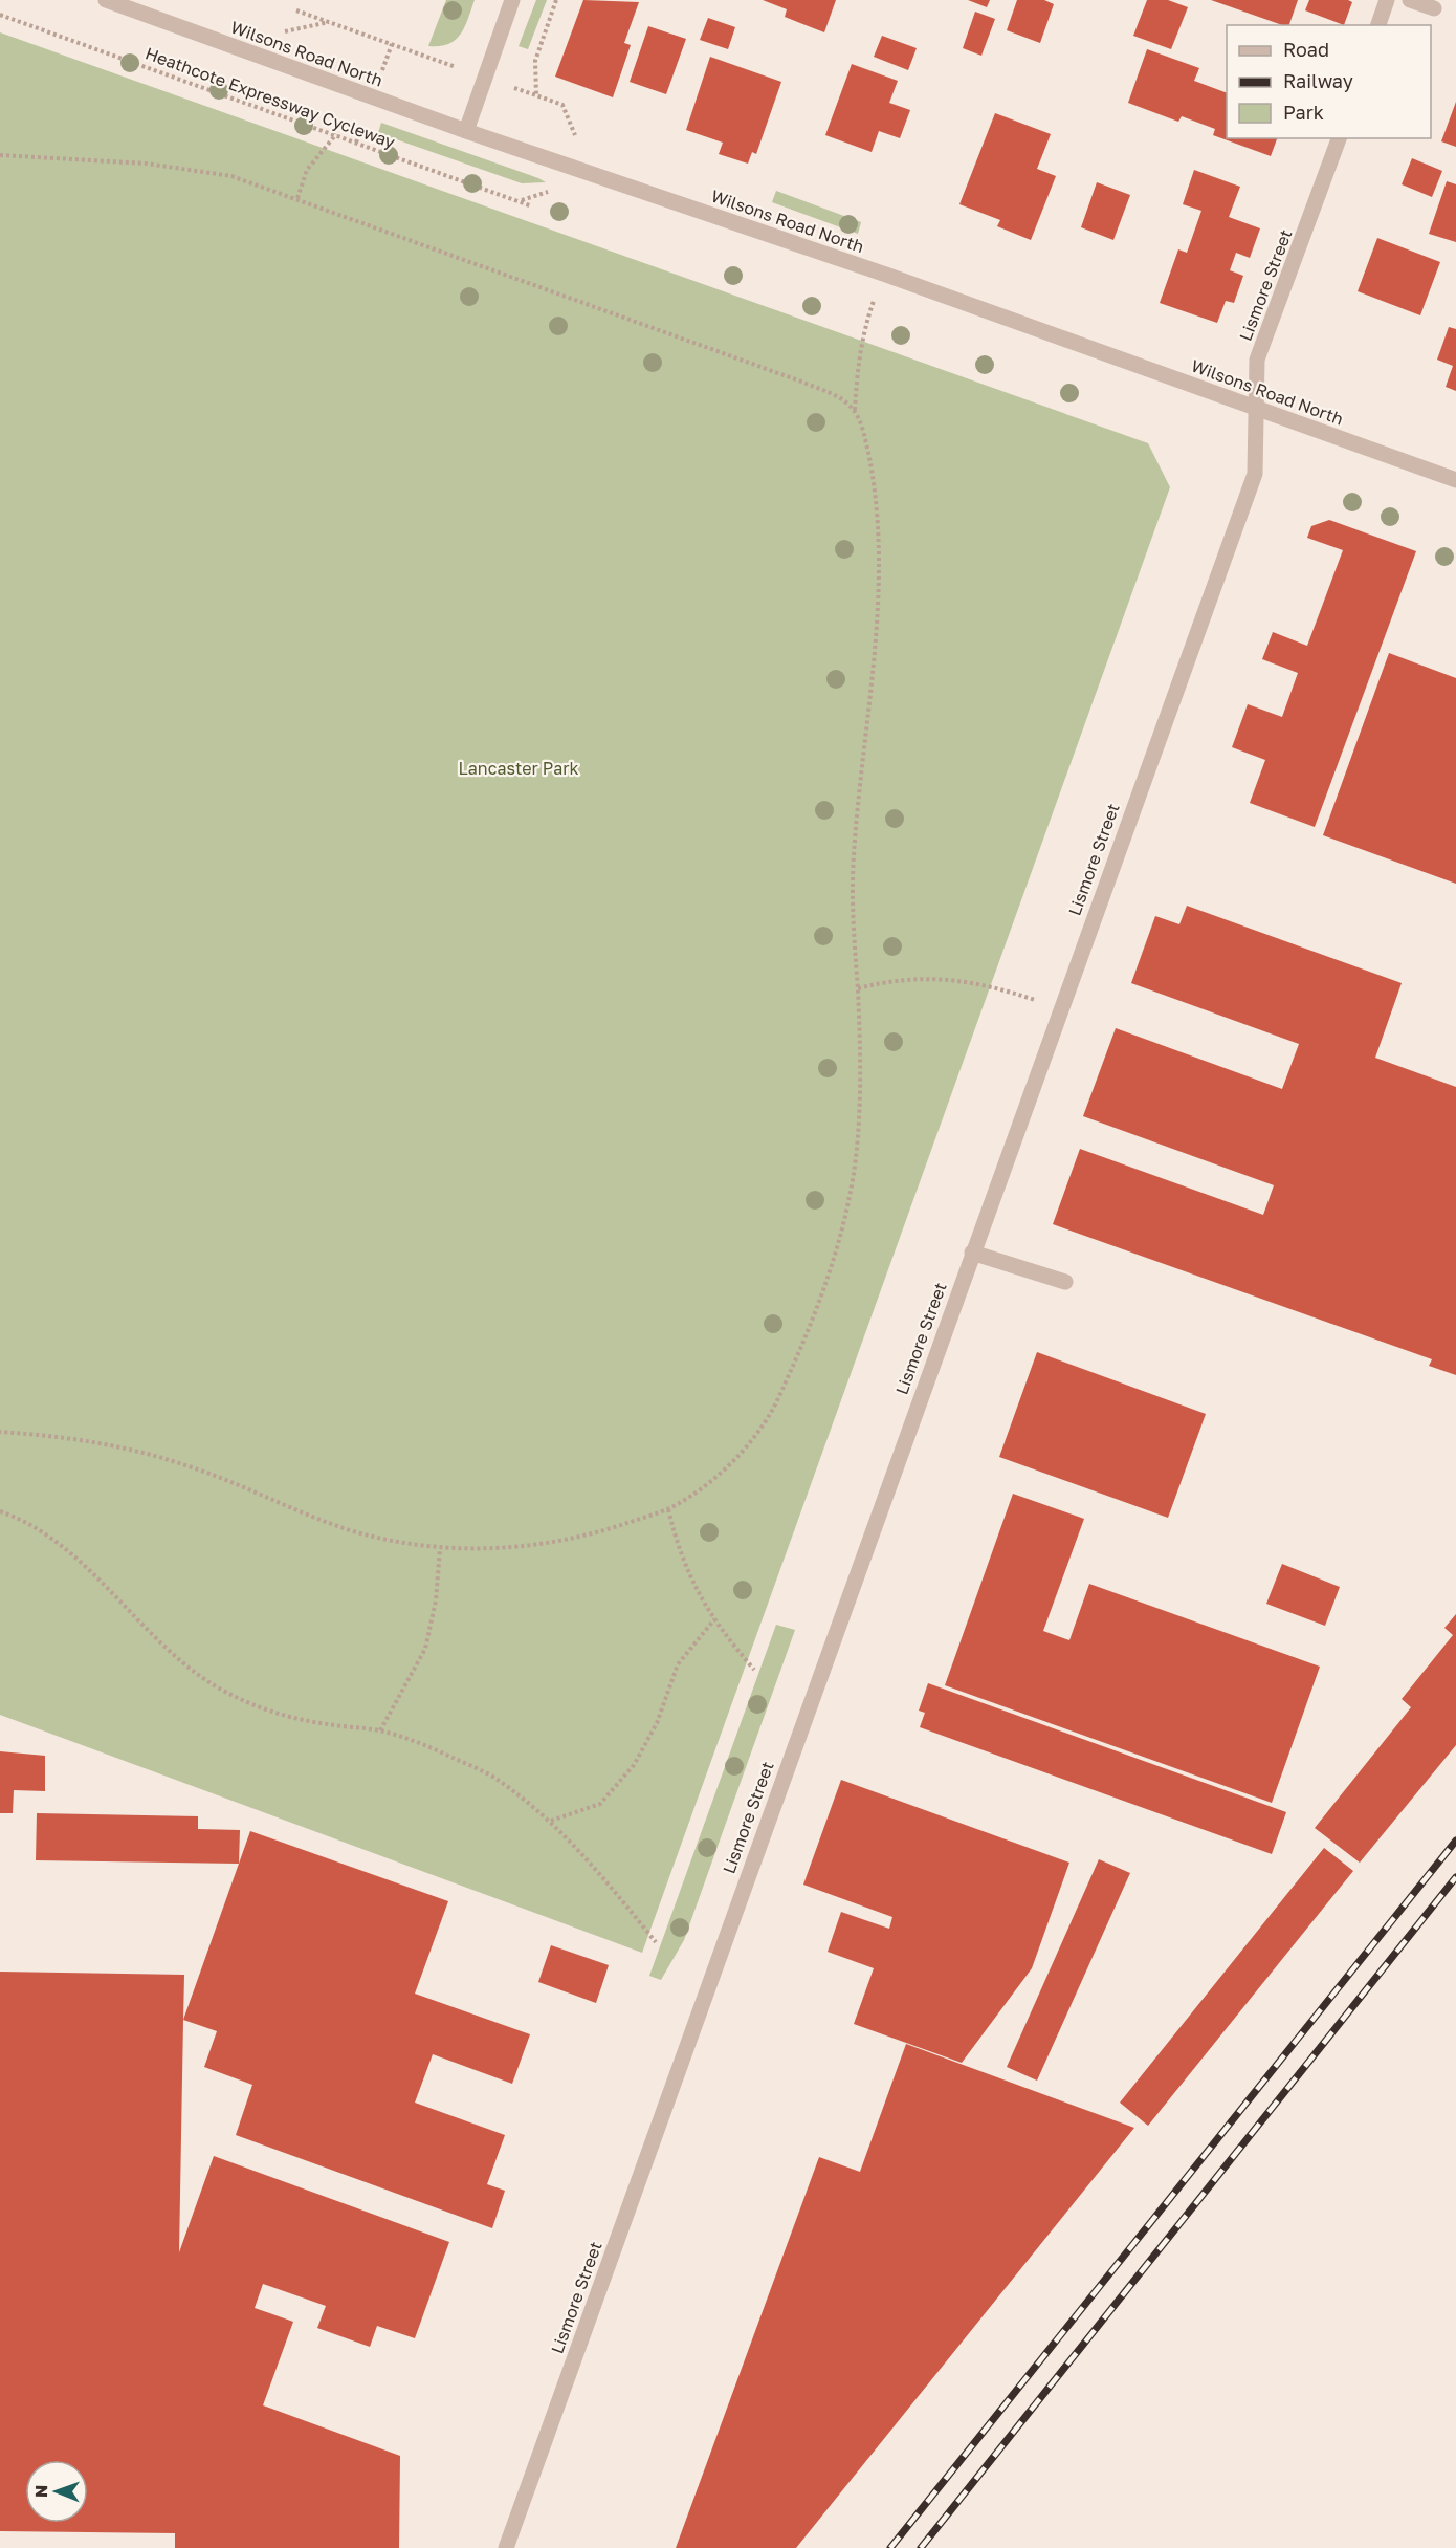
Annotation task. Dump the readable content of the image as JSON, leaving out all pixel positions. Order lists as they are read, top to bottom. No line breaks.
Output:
{"streets":{"street":["Wilsons Road North","Lismore Street"],"path":["Heathcote Expressway Cycleway"]},"crossings":[["Wilsons Road North","Lismore Street"]],"parks":["Lancaster Park"],"legend":["Road","Railway","Park"],"north":"left"}
